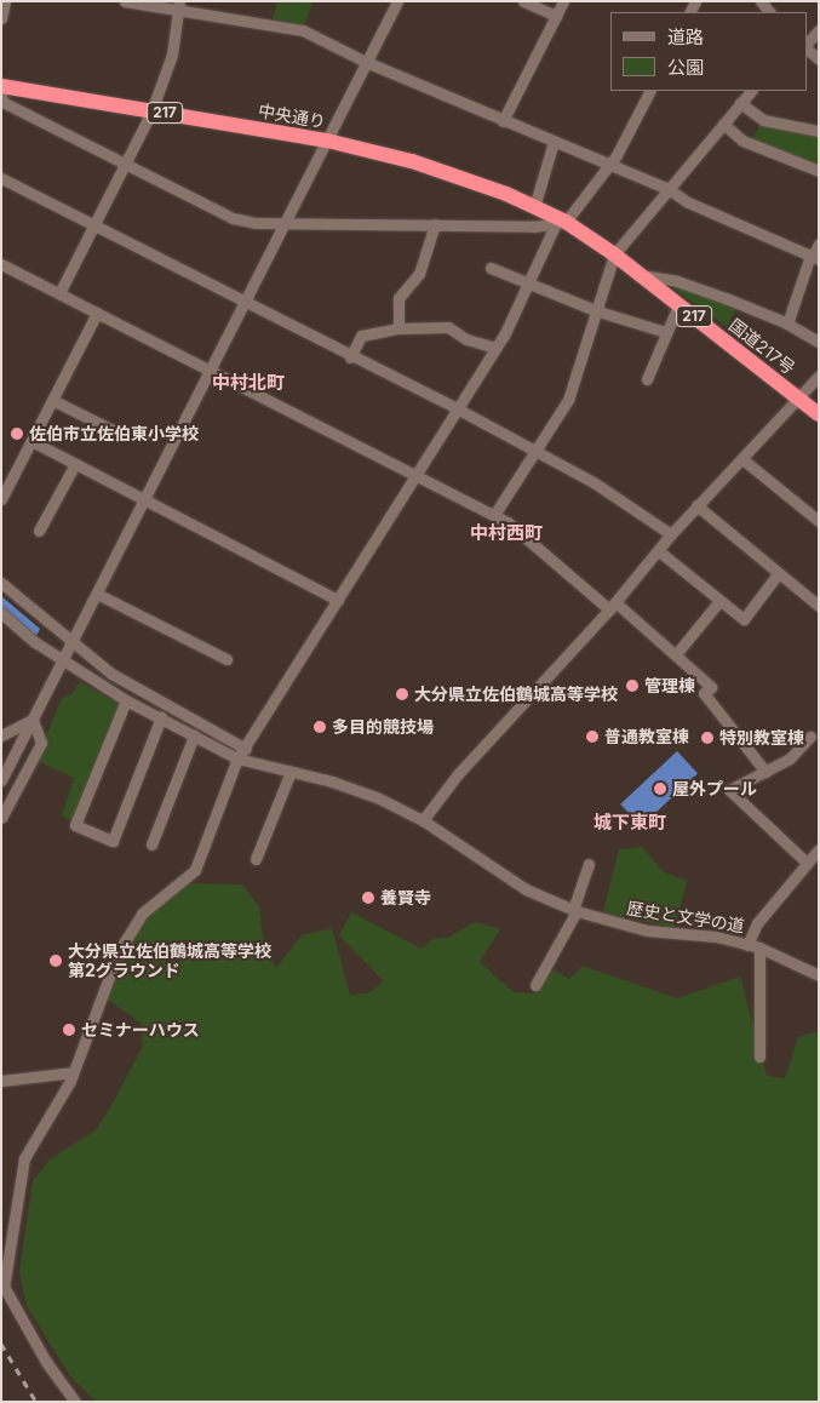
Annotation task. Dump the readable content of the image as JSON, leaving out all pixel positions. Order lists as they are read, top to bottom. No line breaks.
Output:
{"streets":{"highway":["217","中央通り","国道217号"],"street":["歴史と文学の道"]},"crossings":[["中央通り","国道217号"]],"districts":["中村北町","中村西町","城下東町"],"places":["佐伯市立佐伯東小学校","管理棟","大分県立佐伯鶴城高等学校","多目的競技場","普通教室棟","特別教室棟","屋外プール","養賢寺","大分県立佐伯鶴城高等学校 第2グラウンド","セミナーハウス"],"legend":["道路","公園"]}
